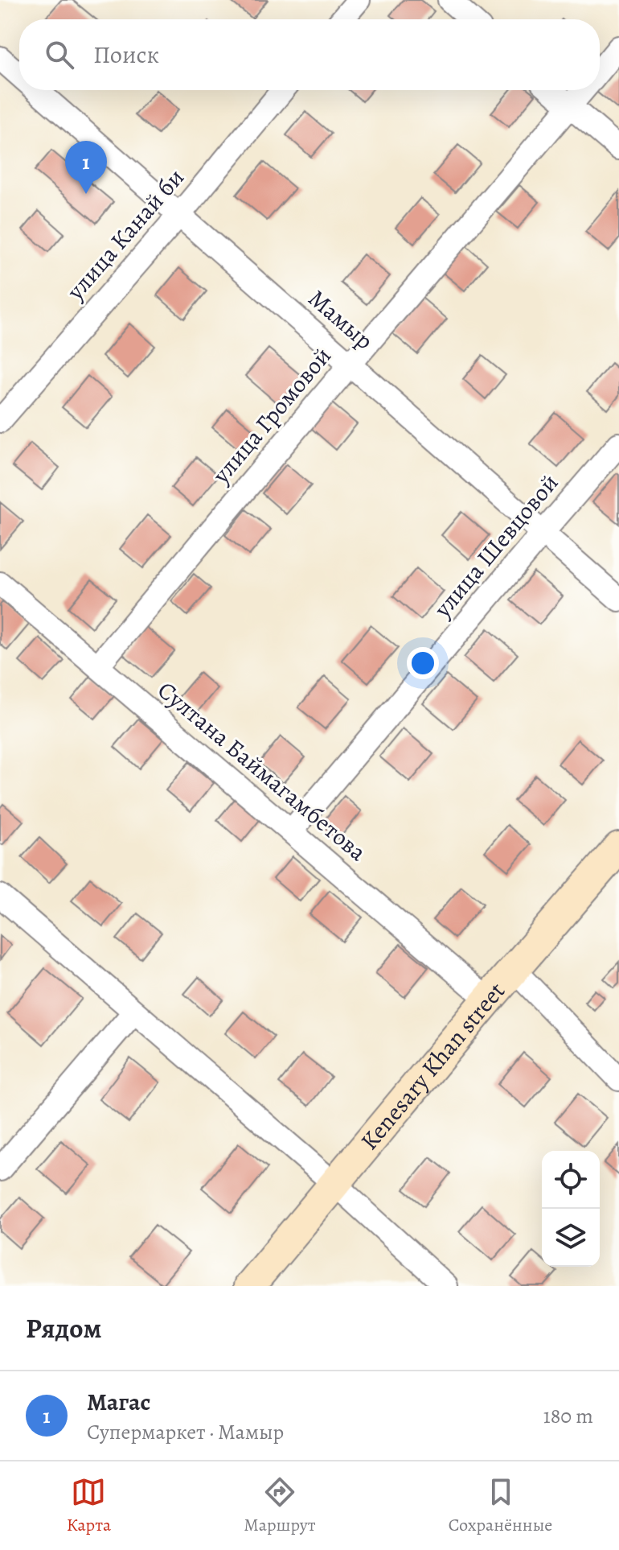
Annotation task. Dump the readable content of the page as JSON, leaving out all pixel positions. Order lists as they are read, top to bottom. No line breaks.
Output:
{"streets":{"main road":["Kenesary Khan street"],"street":["улица Канай би","Мамыр","улица Громовой","улица Шевцовой","Султана Баймагамбетова"]},"crossings":[["улица Канай би","Мамыр"],["Мамыр","улица Громовой"],["Мамыр","улица Шевцовой"],["улица Громовой","Султана Баймагамбетова"],["улица Шевцовой","Султана Баймагамбетова"],["Султана Баймагамбетова","Kenesary Khan street"]],"page":{"search":"Поиск","pins":"1","heading":"Рядом","list":[{"mark":"1","name":"Магас","note":"Супермаркет · Мамыр","value":"180 m"}],"nav":["Карта","Маршрут","Сохранённые"]}}
